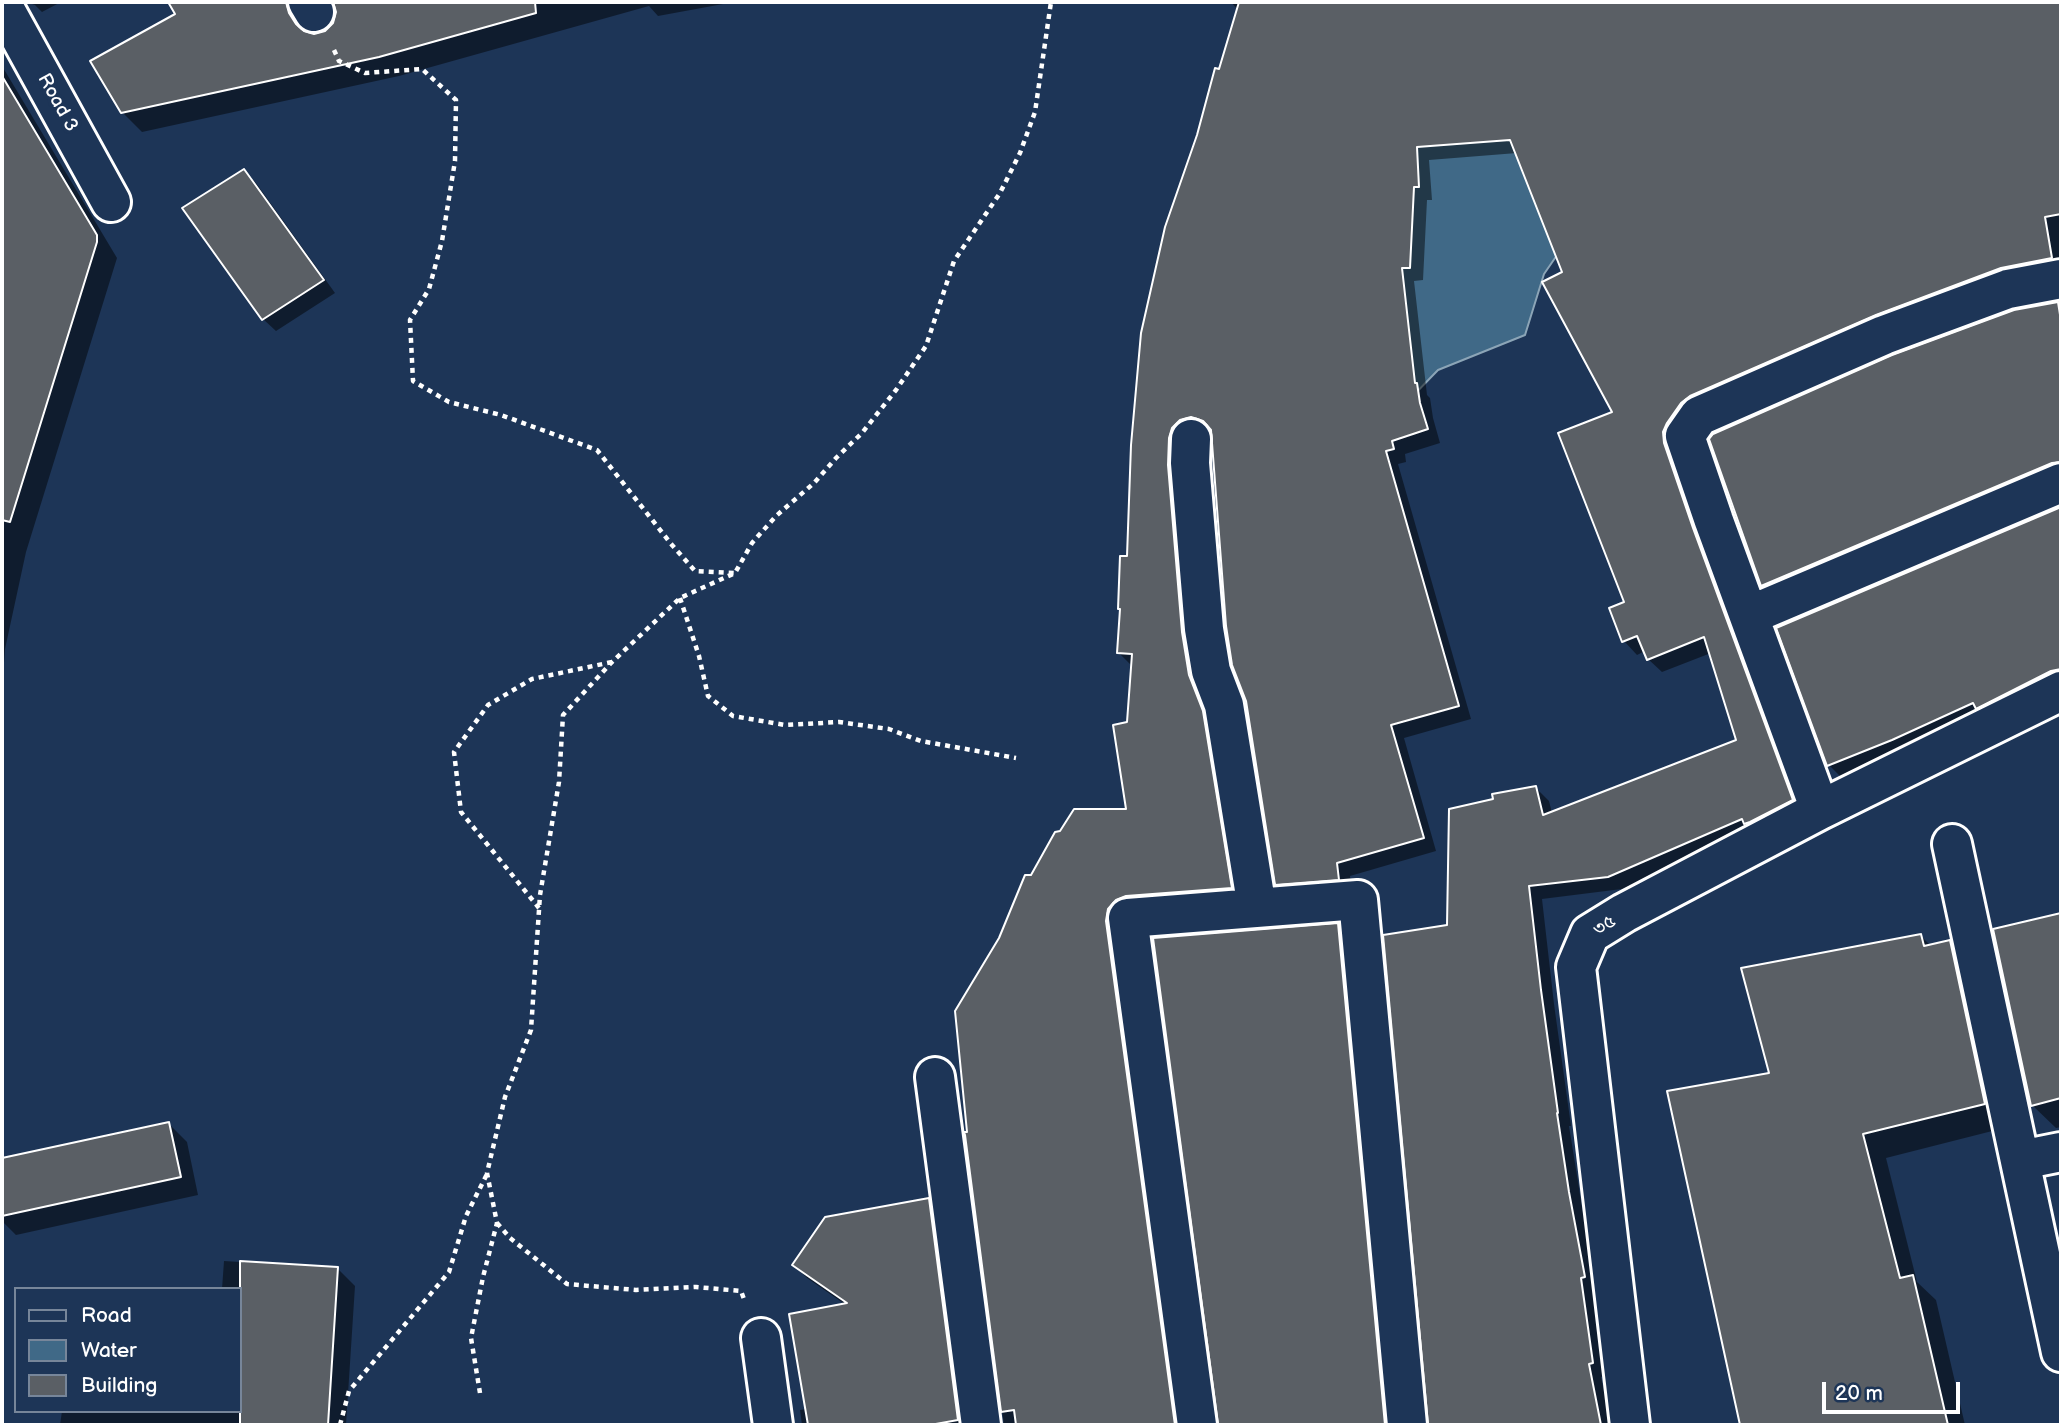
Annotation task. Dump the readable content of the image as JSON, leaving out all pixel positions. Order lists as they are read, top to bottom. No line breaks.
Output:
{"streets":{"street":["Road 3","৩৫"]},"legend":["Road","Water","Building"],"scale_bar":"20 m"}
